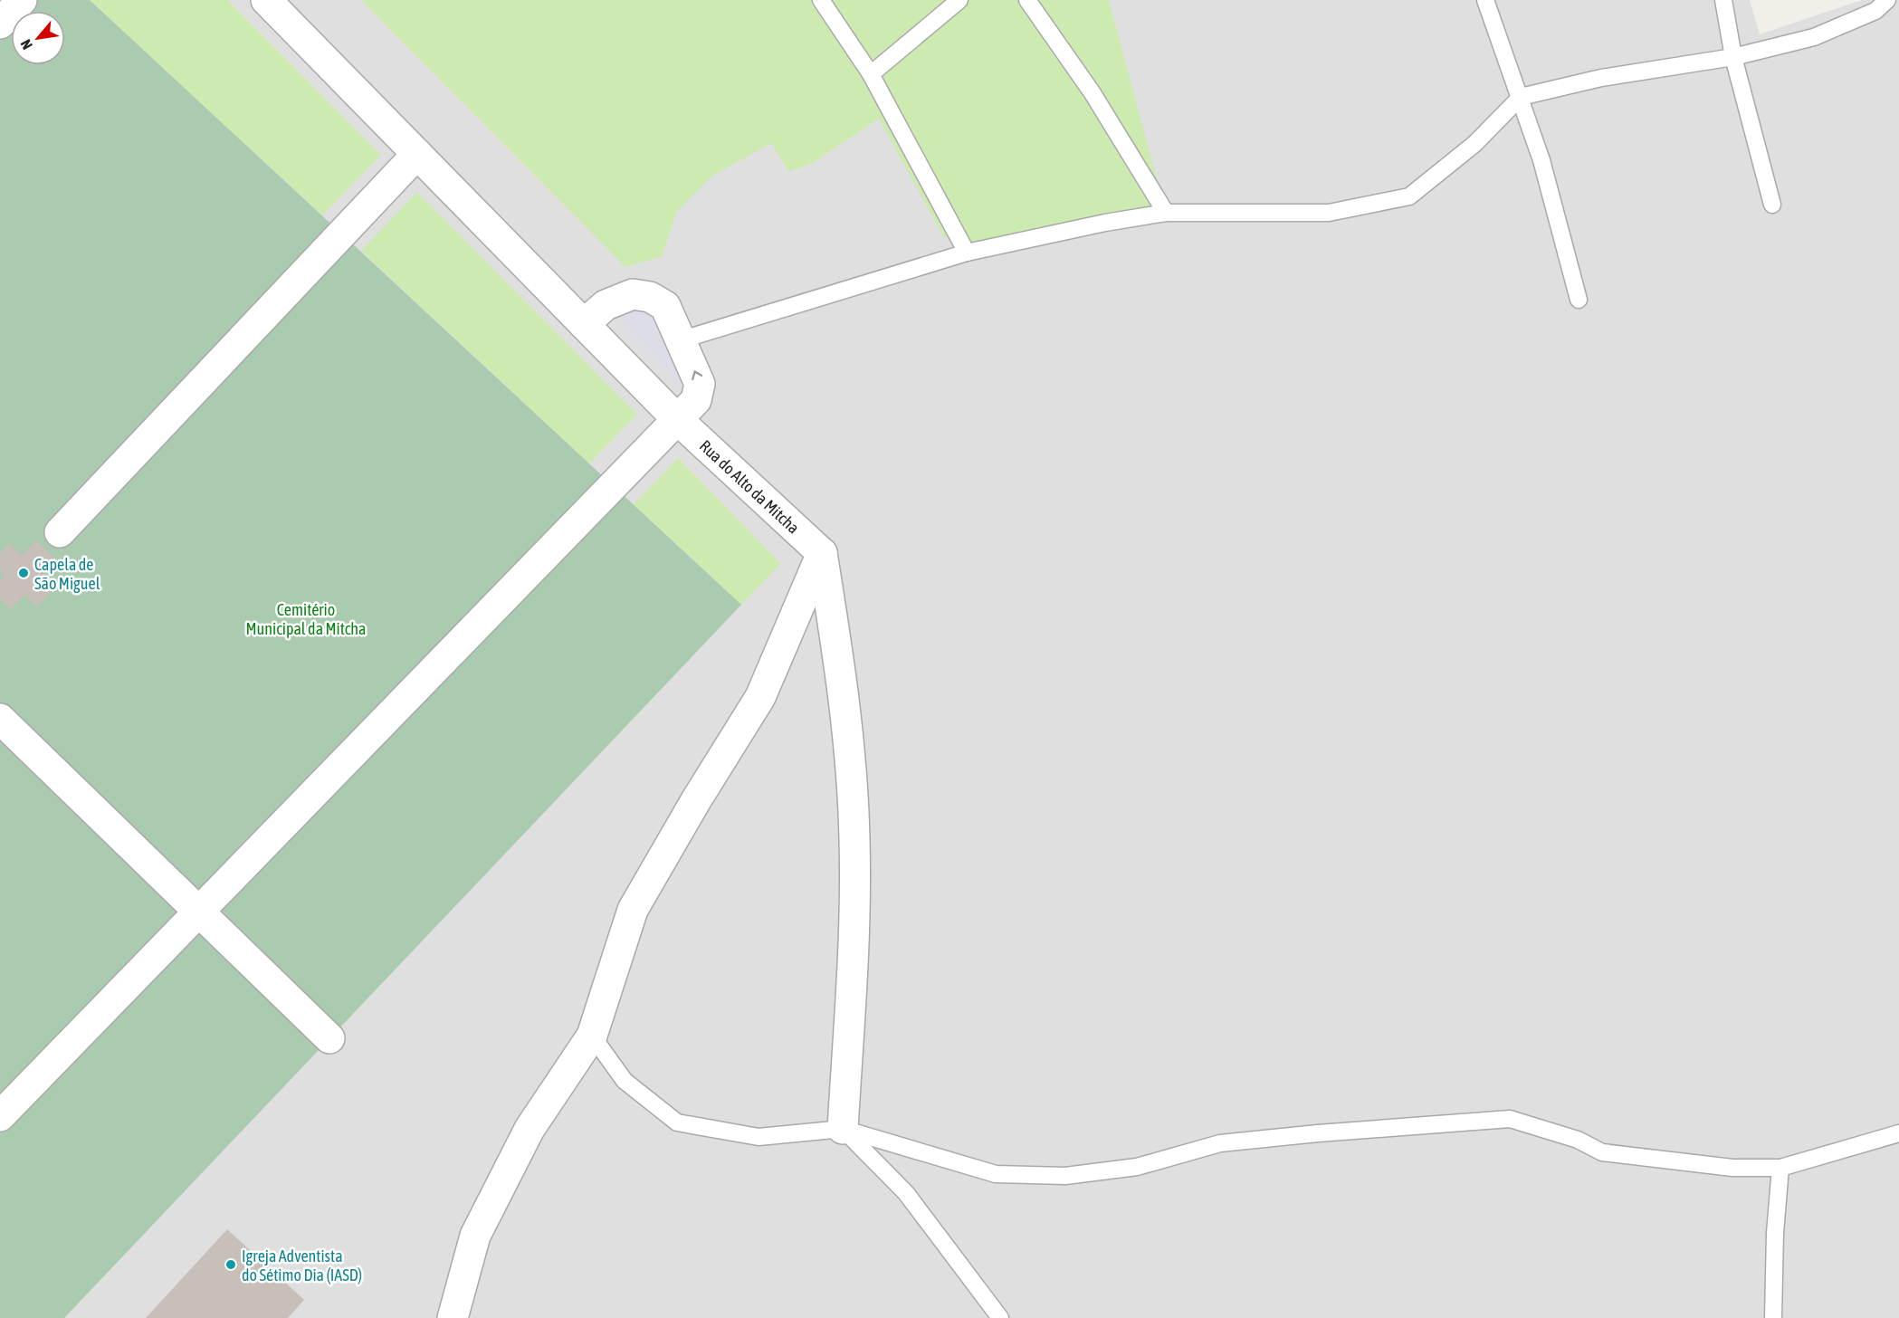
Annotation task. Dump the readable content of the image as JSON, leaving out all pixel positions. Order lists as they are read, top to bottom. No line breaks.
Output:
{"streets":{"street":["Rua do Alto da Mitcha"]},"parks":["Cemitério Municipal da Mitcha"],"places":["Capela de São Miguel","Igreja Adventista do Sétimo Dia (IASD)"],"north":"bottom left"}
